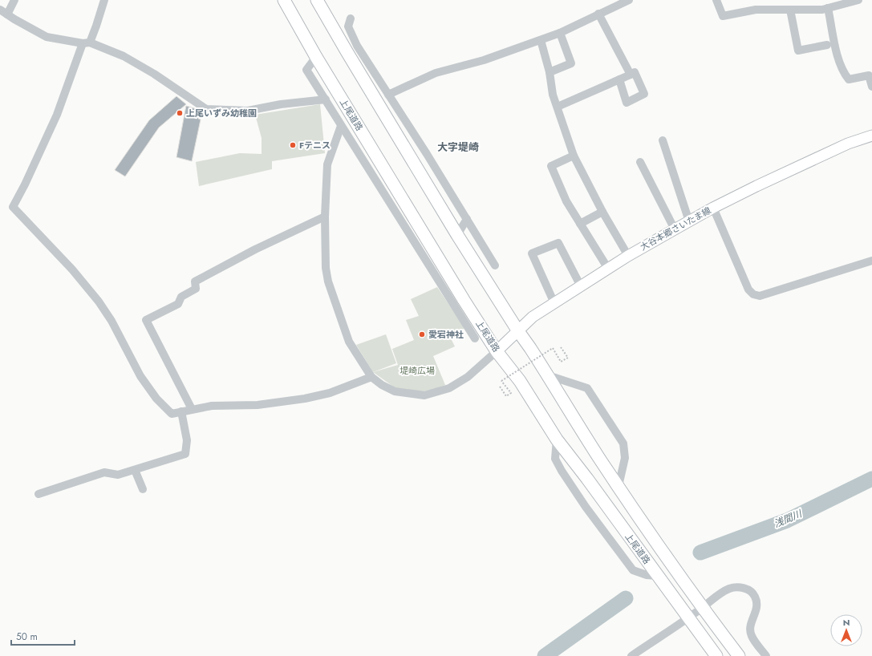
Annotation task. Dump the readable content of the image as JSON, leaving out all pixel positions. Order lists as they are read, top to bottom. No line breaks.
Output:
{"streets":{"highway":["上尾道路"],"main road":["大谷本郷さいたま線"]},"crossings":[["上尾道路","大谷本郷さいたま線"]],"districts":["大字堤崎"],"water":["浅間川"],"parks":["堤崎広場"],"places":["上尾いずみ幼稚園","Fテニス","愛宕神社"],"scale_bar":"50 m","north":"top"}
